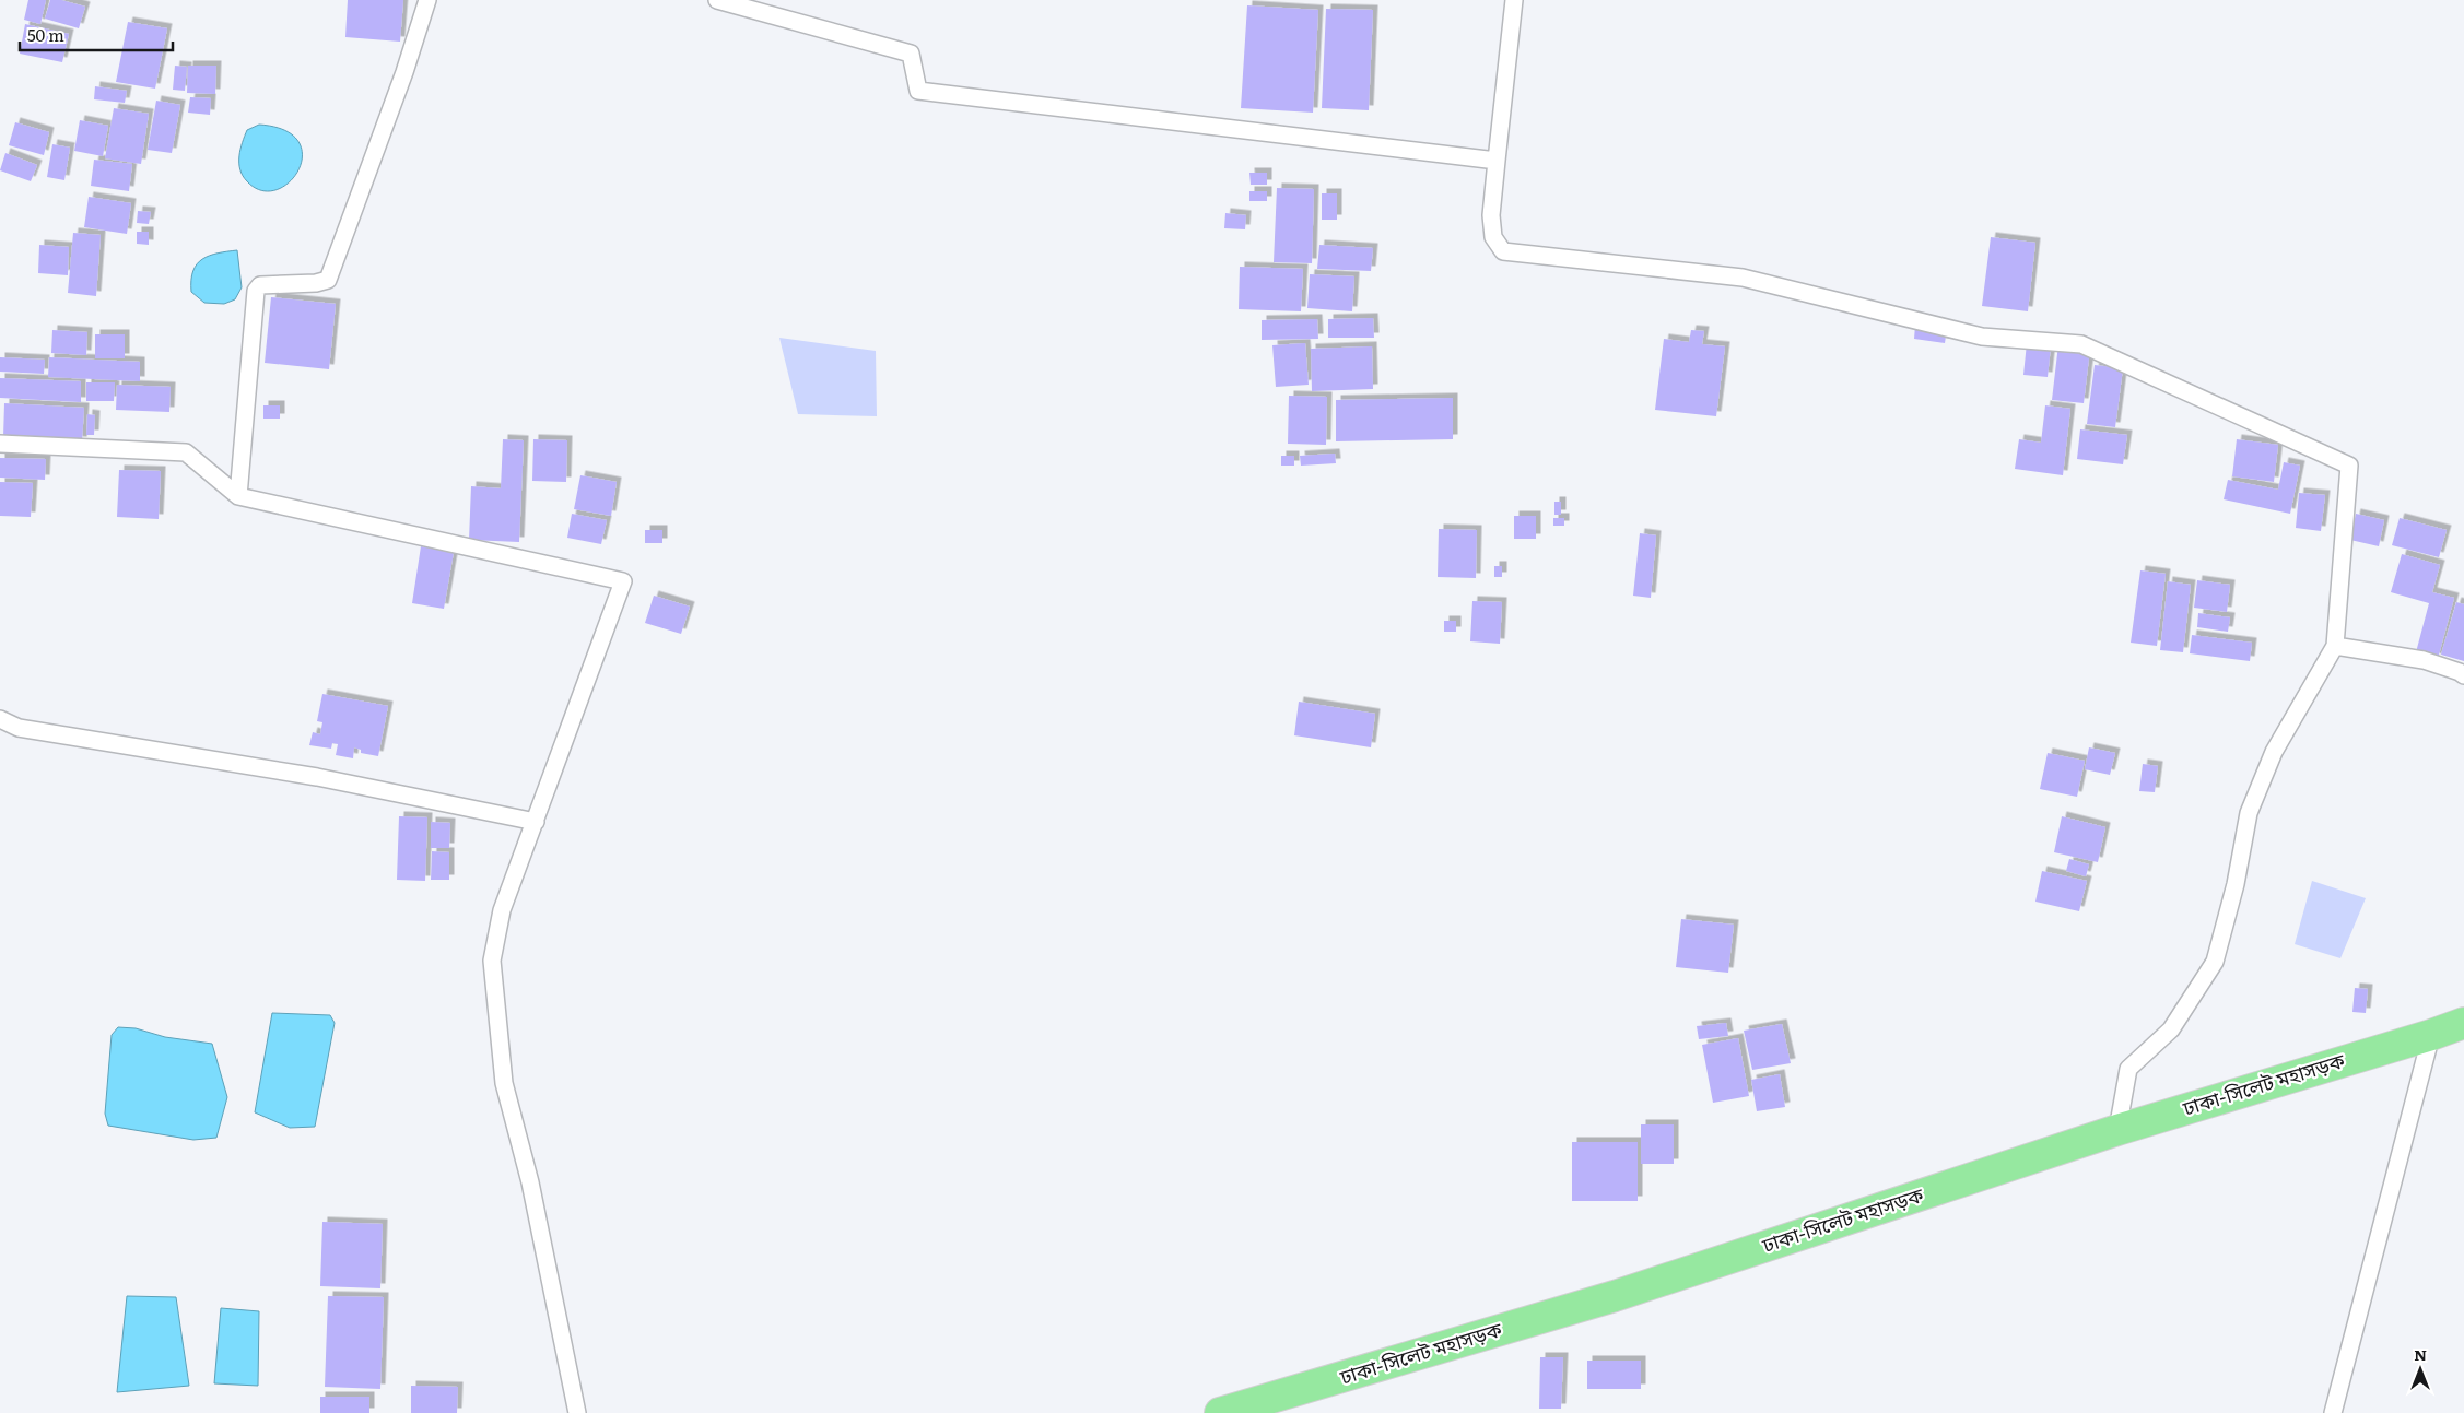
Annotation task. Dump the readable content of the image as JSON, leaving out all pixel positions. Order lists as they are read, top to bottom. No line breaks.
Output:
{"streets":{"highway":["ঢাকা-সিলেট মহাসড়ক"]},"scale_bar":"50 m","north":"top"}
